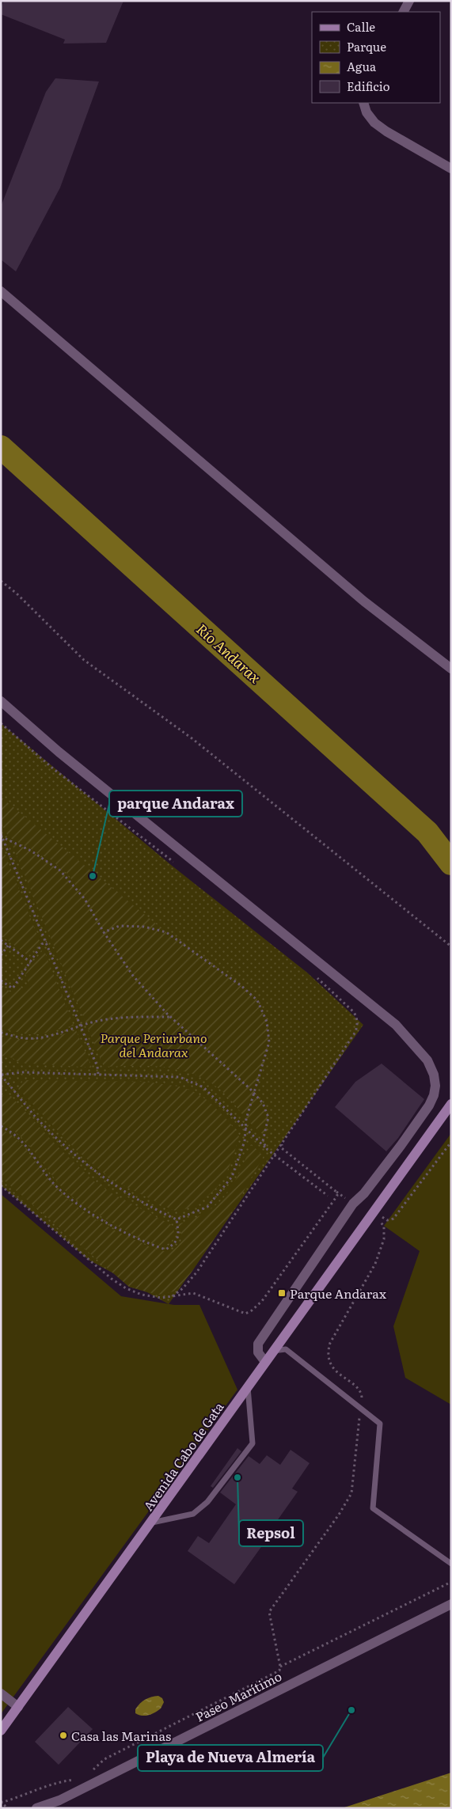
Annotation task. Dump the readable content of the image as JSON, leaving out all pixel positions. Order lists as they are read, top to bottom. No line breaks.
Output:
{"streets":{"main road":["Avenida Cabo de Gata"],"street":["Paseo Marítimo"]},"water":["Río Andarax"],"parks":["Parque Periurbano del Andarax"],"places":{"other":["parque Andarax","Repsol","Playa de Nueva Almería","Casa las Marinas"],"transit":["Parque Andarax"]},"legend":["Calle","Parque","Agua","Edificio"]}
